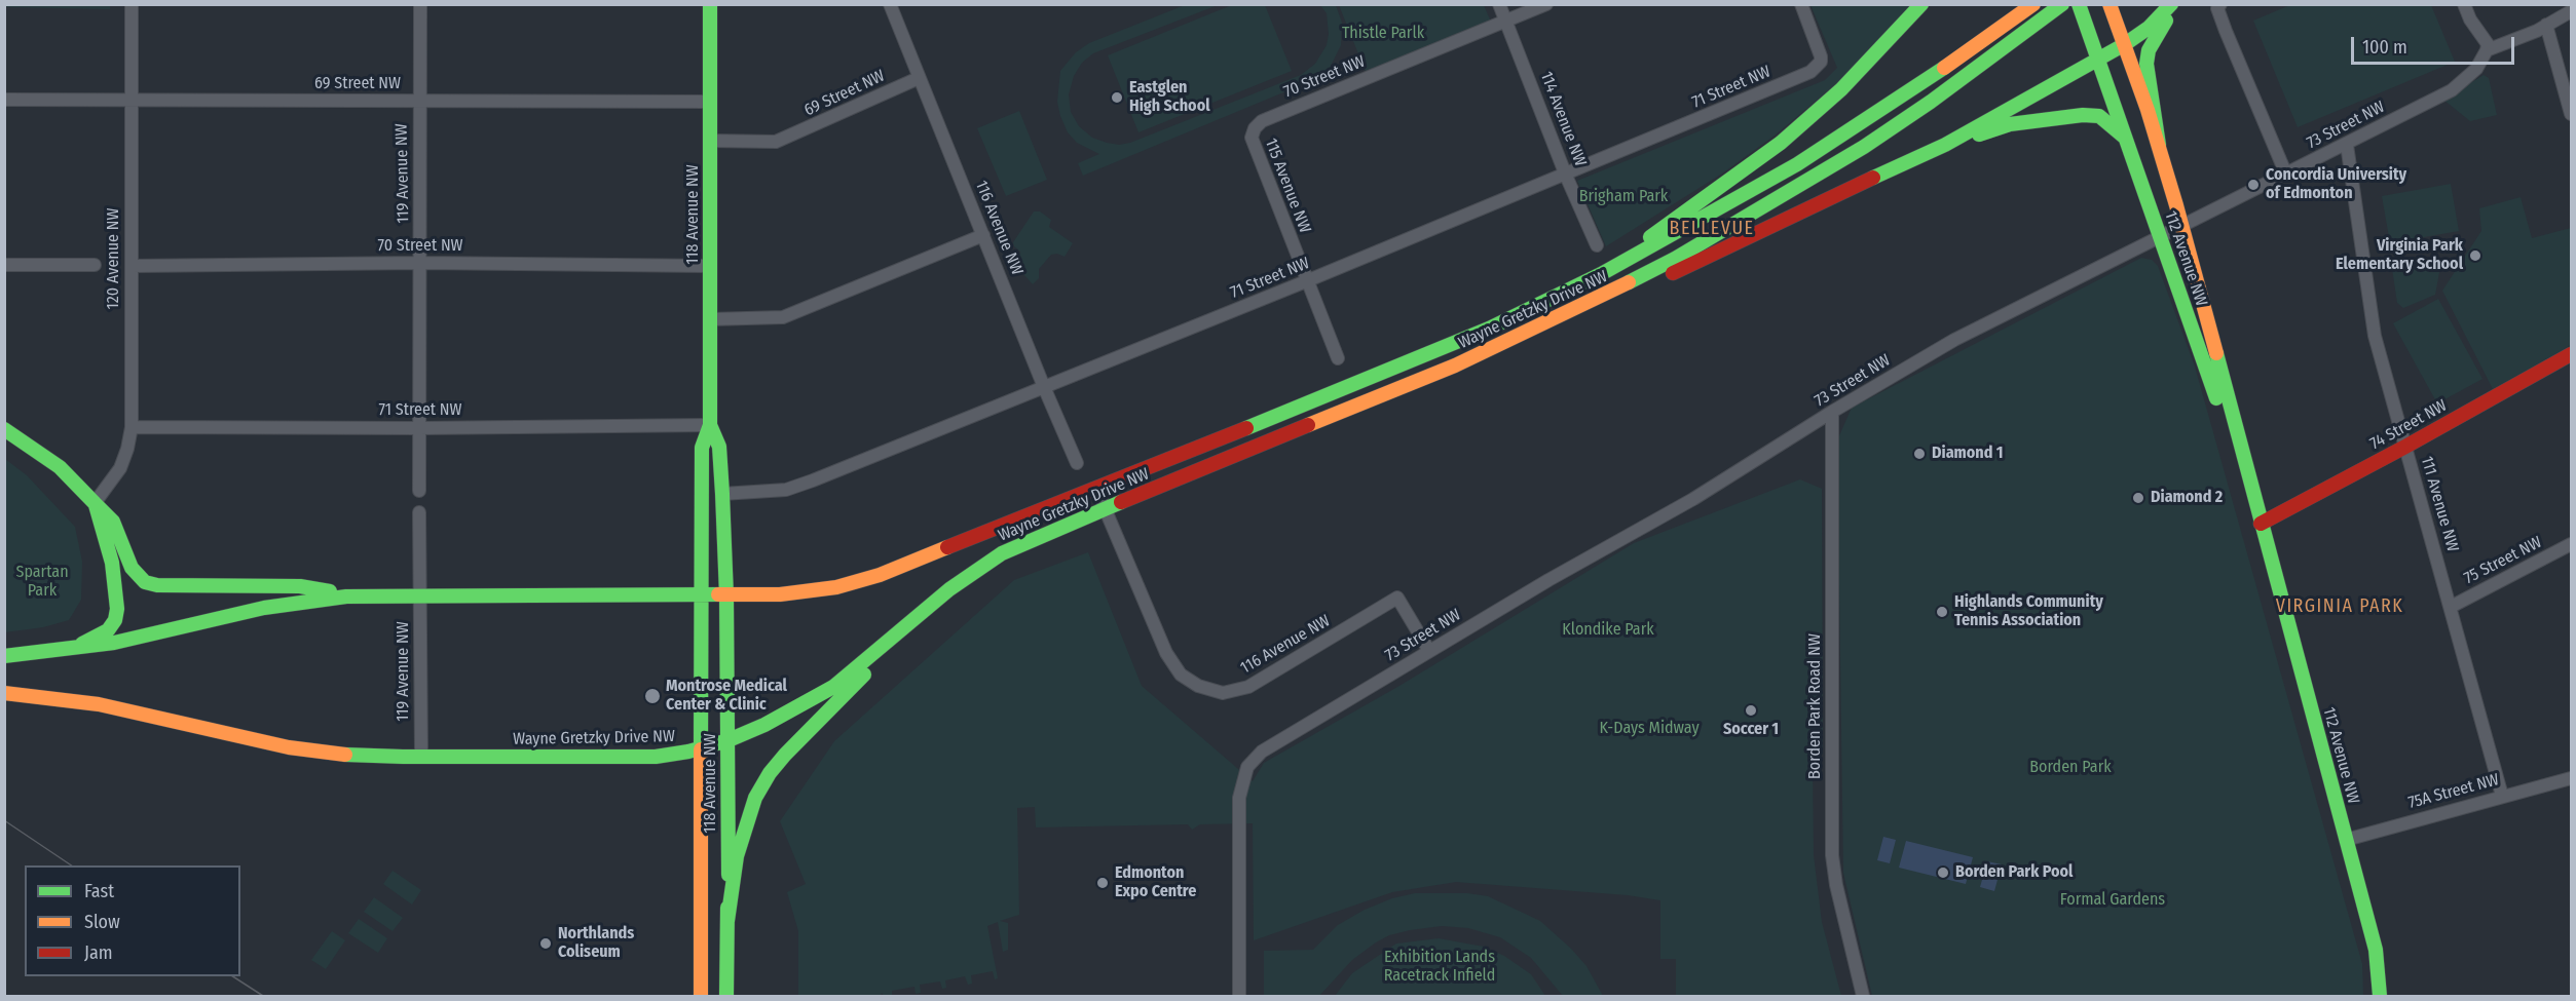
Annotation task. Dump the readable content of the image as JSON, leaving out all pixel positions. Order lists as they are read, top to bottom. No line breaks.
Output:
{"streets":{"main road":["118 Avenue NW","112 Avenue NW","Wayne Gretzky Drive NW","74 Street NW"],"street":["70 Street NW","69 Street NW","71 Street NW","114 Avenue NW","73 Street NW","119 Avenue NW","115 Avenue NW","116 Avenue NW","120 Avenue NW","111 Avenue NW","75 Street NW","Borden Park Road NW","75A Street NW"]},"crossings":[["70 Street NW","114 Avenue NW"],["70 Street NW","119 Avenue NW"],["70 Street NW","115 Avenue NW"],["70 Street NW","118 Avenue NW"],["70 Street NW","120 Avenue NW"],["69 Street NW","119 Avenue NW"],["69 Street NW","118 Avenue NW"],["69 Street NW","116 Avenue NW"],["69 Street NW","120 Avenue NW"],["71 Street NW","114 Avenue NW"],["71 Street NW","119 Avenue NW"],["71 Street NW","115 Avenue NW"],["71 Street NW","118 Avenue NW"],["71 Street NW","116 Avenue NW"],["71 Street NW","120 Avenue NW"],["73 Street NW","116 Avenue NW"],["73 Street NW","112 Avenue NW"],["73 Street NW","111 Avenue NW"],["73 Street NW","Borden Park Road NW"],["119 Avenue NW","Wayne Gretzky Drive NW"],["118 Avenue NW","Wayne Gretzky Drive NW"],["116 Avenue NW","Wayne Gretzky Drive NW"],["112 Avenue NW","74 Street NW"],["112 Avenue NW","75A Street NW"],["74 Street NW","111 Avenue NW"],["111 Avenue NW","75 Street NW"],["111 Avenue NW","75A Street NW"]],"districts":["BELLEVUE","VIRGINIA PARK"],"parks":["Thistle Parlk","Brigham Park","Spartan Park","Klondike Park","K-Days Midway","Borden Park","Formal Gardens","Exhibition Lands Racetrack Infield"],"places":["Eastglen High School","Concordia University of Edmonton","Virginia Park Elementary School","Diamond 1","Diamond 2","Highlands Community Tennis Association","Montrose Medical Center & Clinic","Soccer 1","Borden Park Pool","Edmonton Expo Centre","Northlands Coliseum"],"legend":["Fast","Slow","Jam"],"scale_bar":"100 m"}
